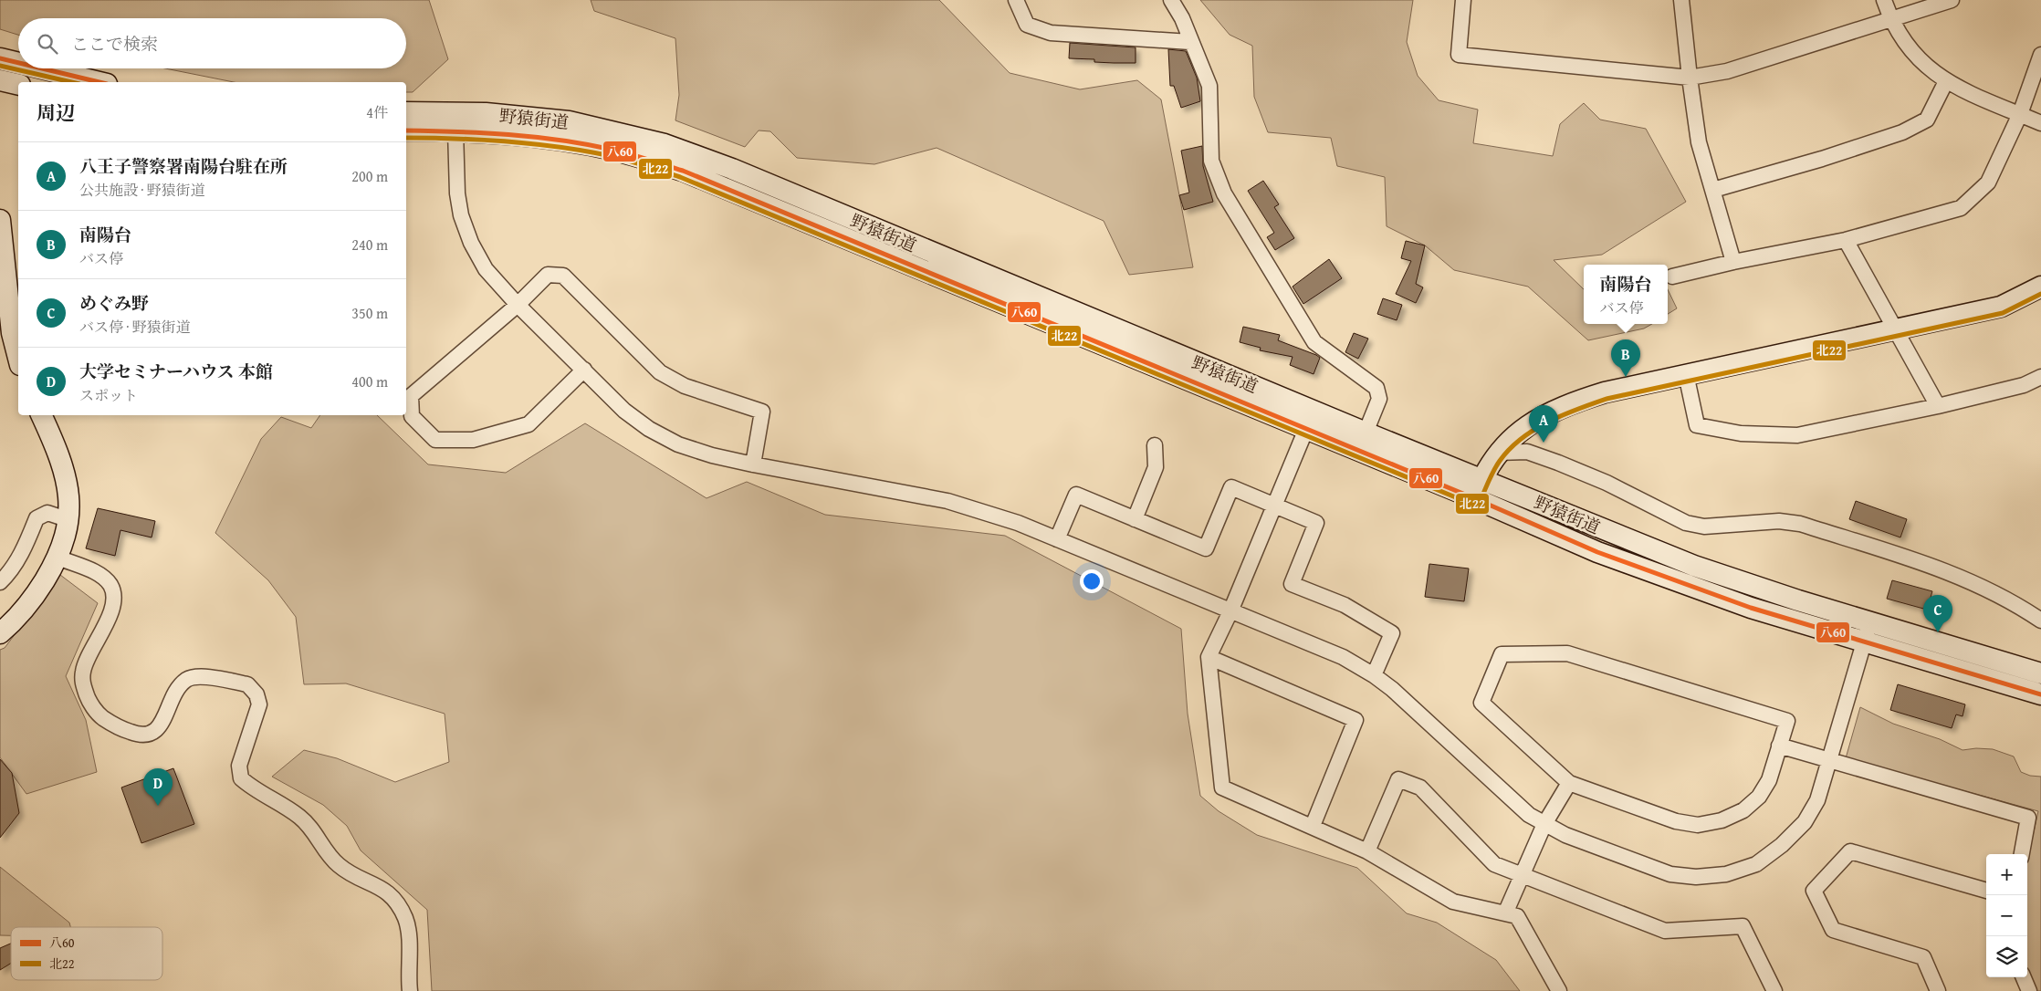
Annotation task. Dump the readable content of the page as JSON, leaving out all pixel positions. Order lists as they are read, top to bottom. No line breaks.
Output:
{"streets":{"main road":["野猿街道"]},"lines":["transit line 八60","transit line 北22"],"legend":["八60","北22"],"page":{"search":"ここで検索","heading":["周辺","4件"],"list":[{"mark":"A","name":"八王子警察署南陽台駐在所","note":"公共施設 · 野猿街道","value":"200 m"},{"mark":"B","name":"南陽台","note":"バス停","value":"240 m"},{"mark":"C","name":"めぐみ野","note":"バス停 · 野猿街道","value":"350 m"},{"mark":"D","name":"大学セミナーハウス 本館","note":"スポット","value":"400 m"}],"popup":["南陽台","バス停"],"pins":["B","A","C","D"],"map_buttons":["+","−"]}}
